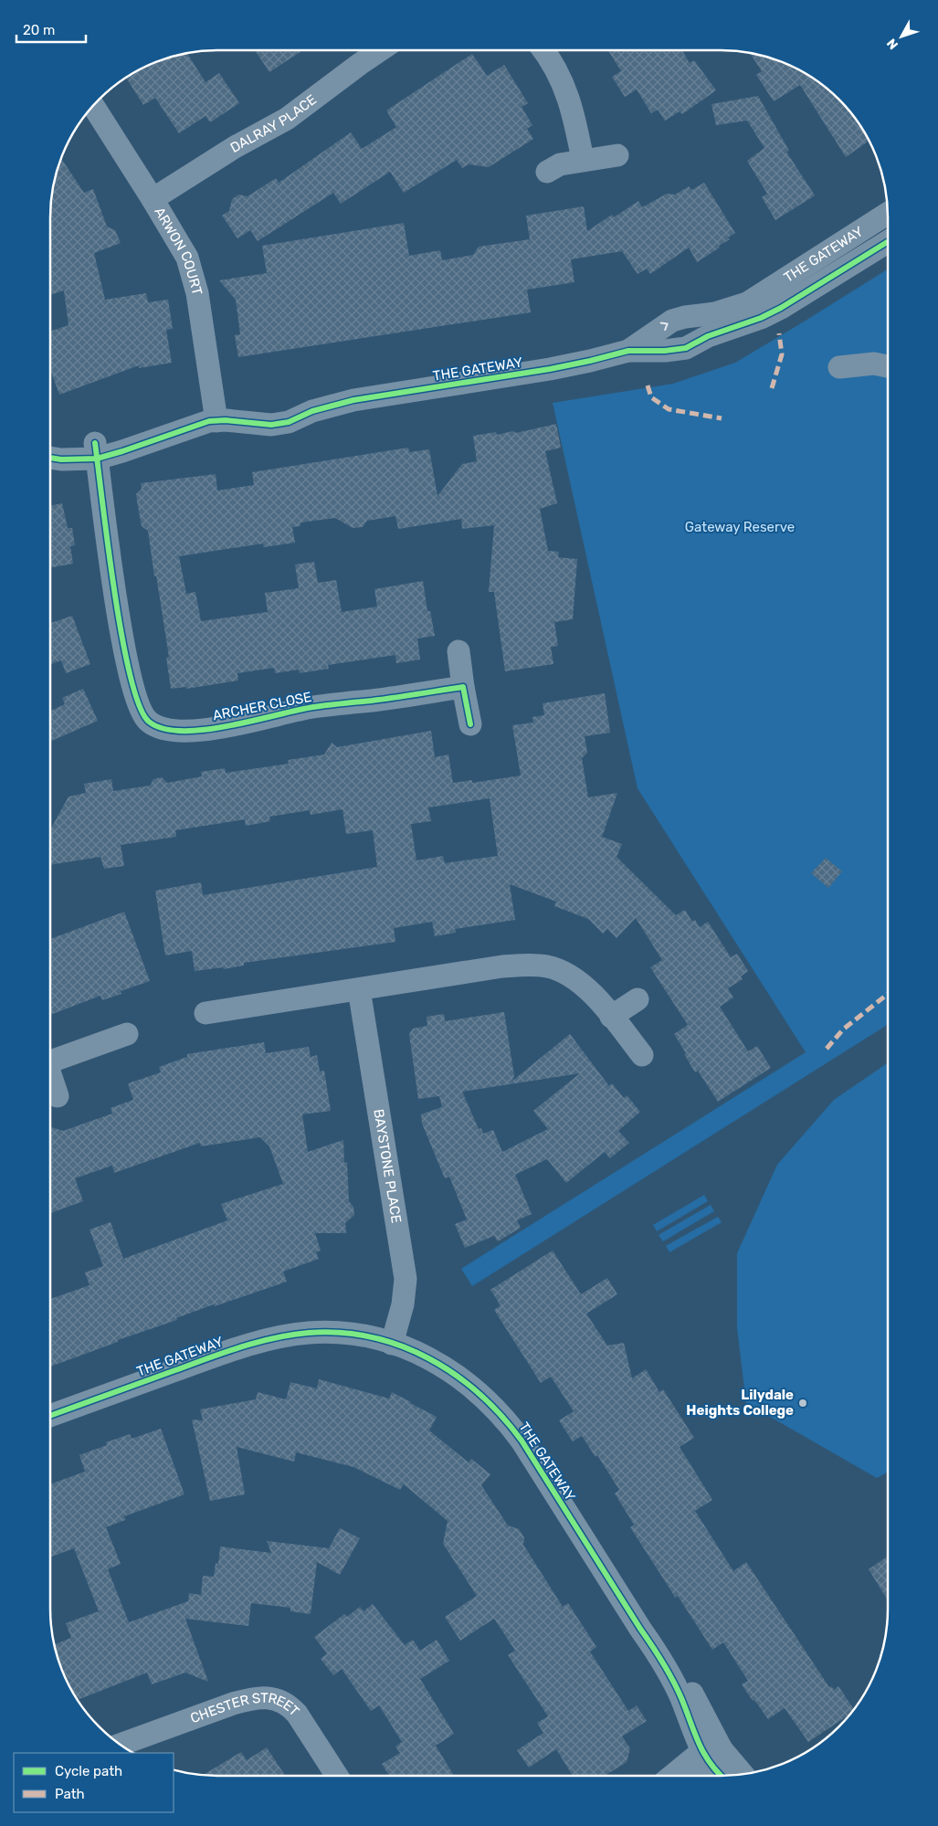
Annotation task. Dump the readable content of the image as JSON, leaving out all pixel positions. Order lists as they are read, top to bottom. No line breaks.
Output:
{"streets":{"street":["DALRAY PLACE","ARWON COURT","THE GATEWAY","ARCHER CLOSE","BAYSTONE PLACE","CHESTER STREET"]},"crossings":[["DALRAY PLACE","ARWON COURT"],["ARWON COURT","THE GATEWAY"],["THE GATEWAY","ARCHER CLOSE"],["THE GATEWAY","BAYSTONE PLACE"]],"parks":["Gateway Reserve"],"places":["Lilydale Heights College"],"legend":["Cycle path","Path"],"scale_bar":"20 m","north":"bottom left"}
